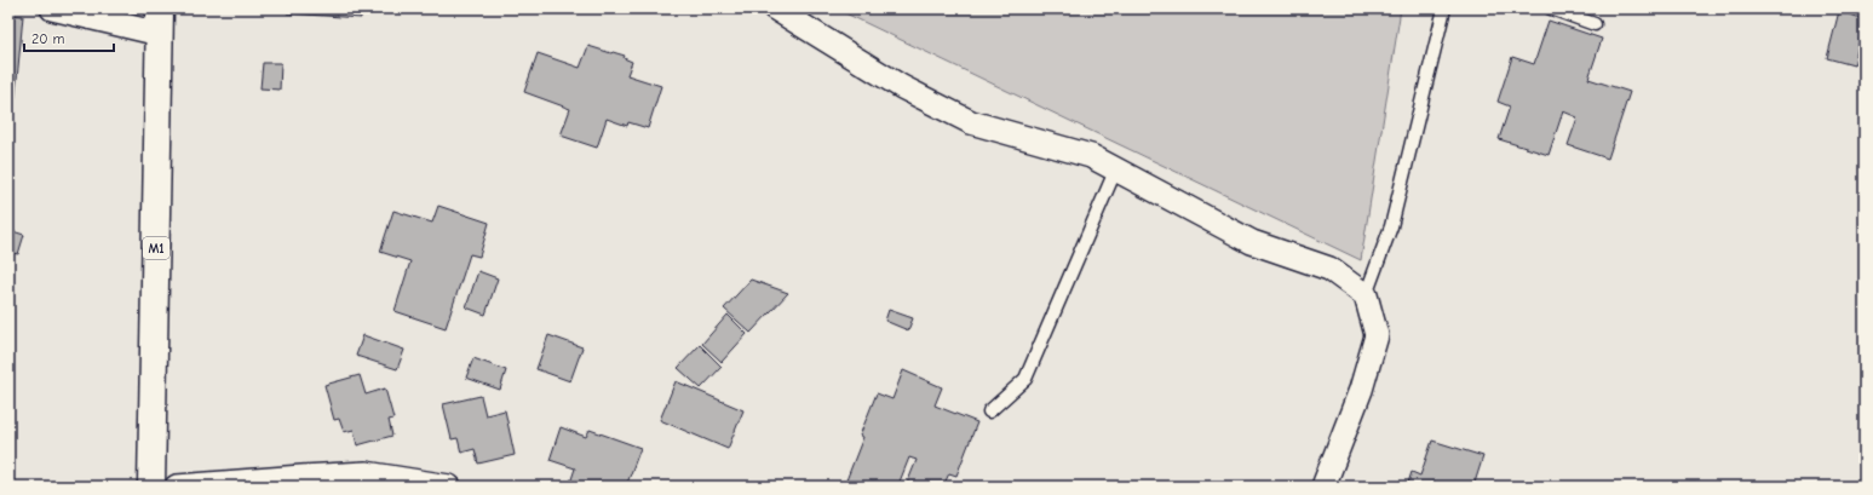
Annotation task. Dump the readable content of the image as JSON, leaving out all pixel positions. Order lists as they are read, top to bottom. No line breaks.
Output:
{"streets":{"highway":["M1"]},"scale_bar":"20 m"}
